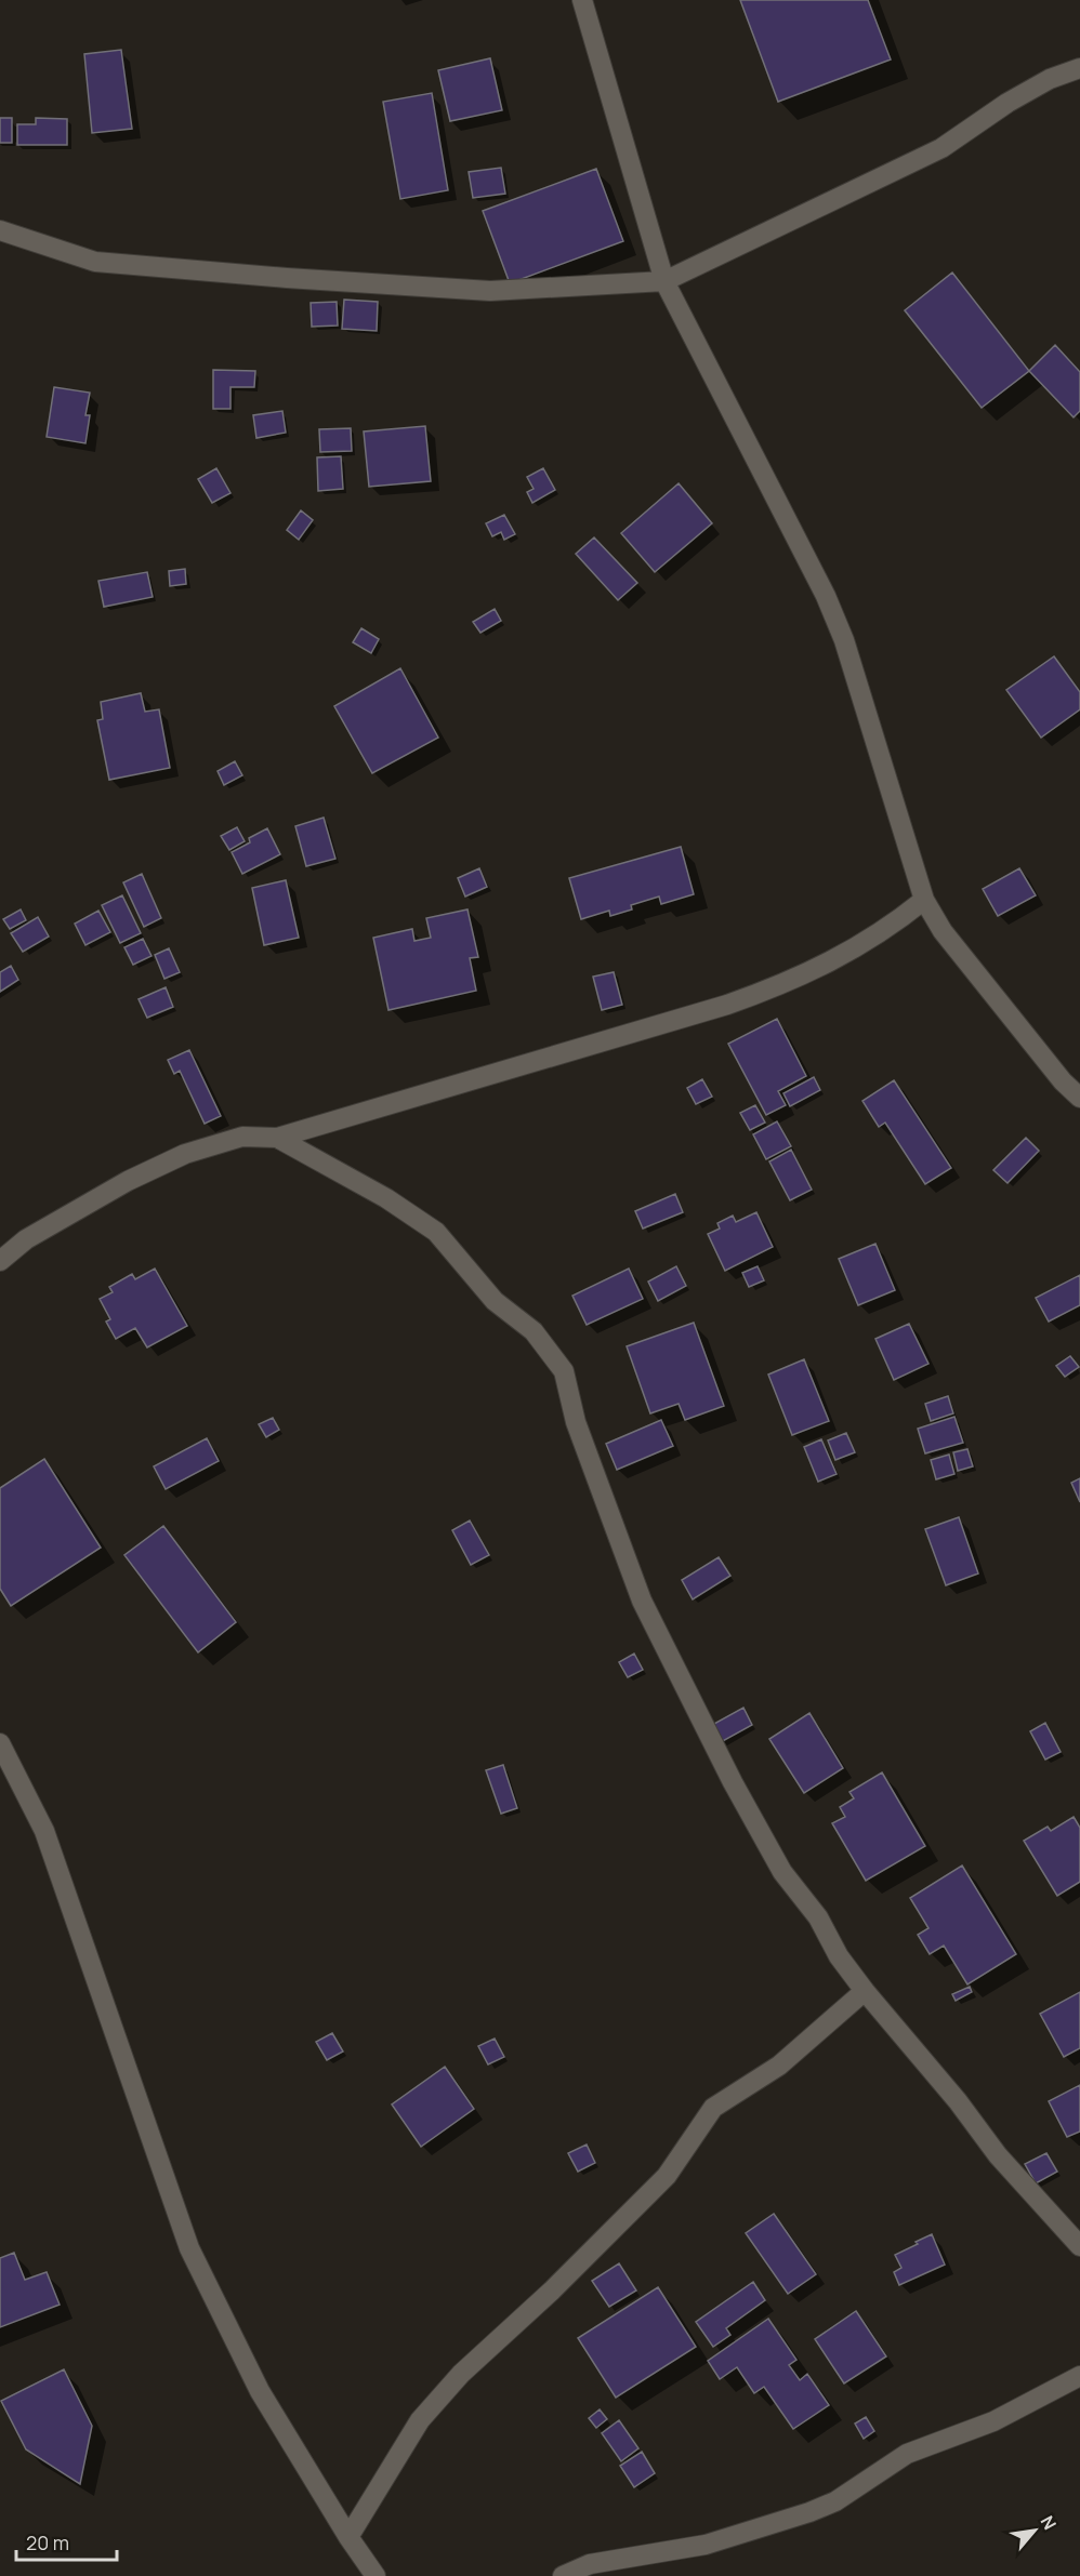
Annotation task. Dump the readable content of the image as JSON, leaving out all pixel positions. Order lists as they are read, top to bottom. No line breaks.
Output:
{"scale_bar":"20 m","north":"top right"}
